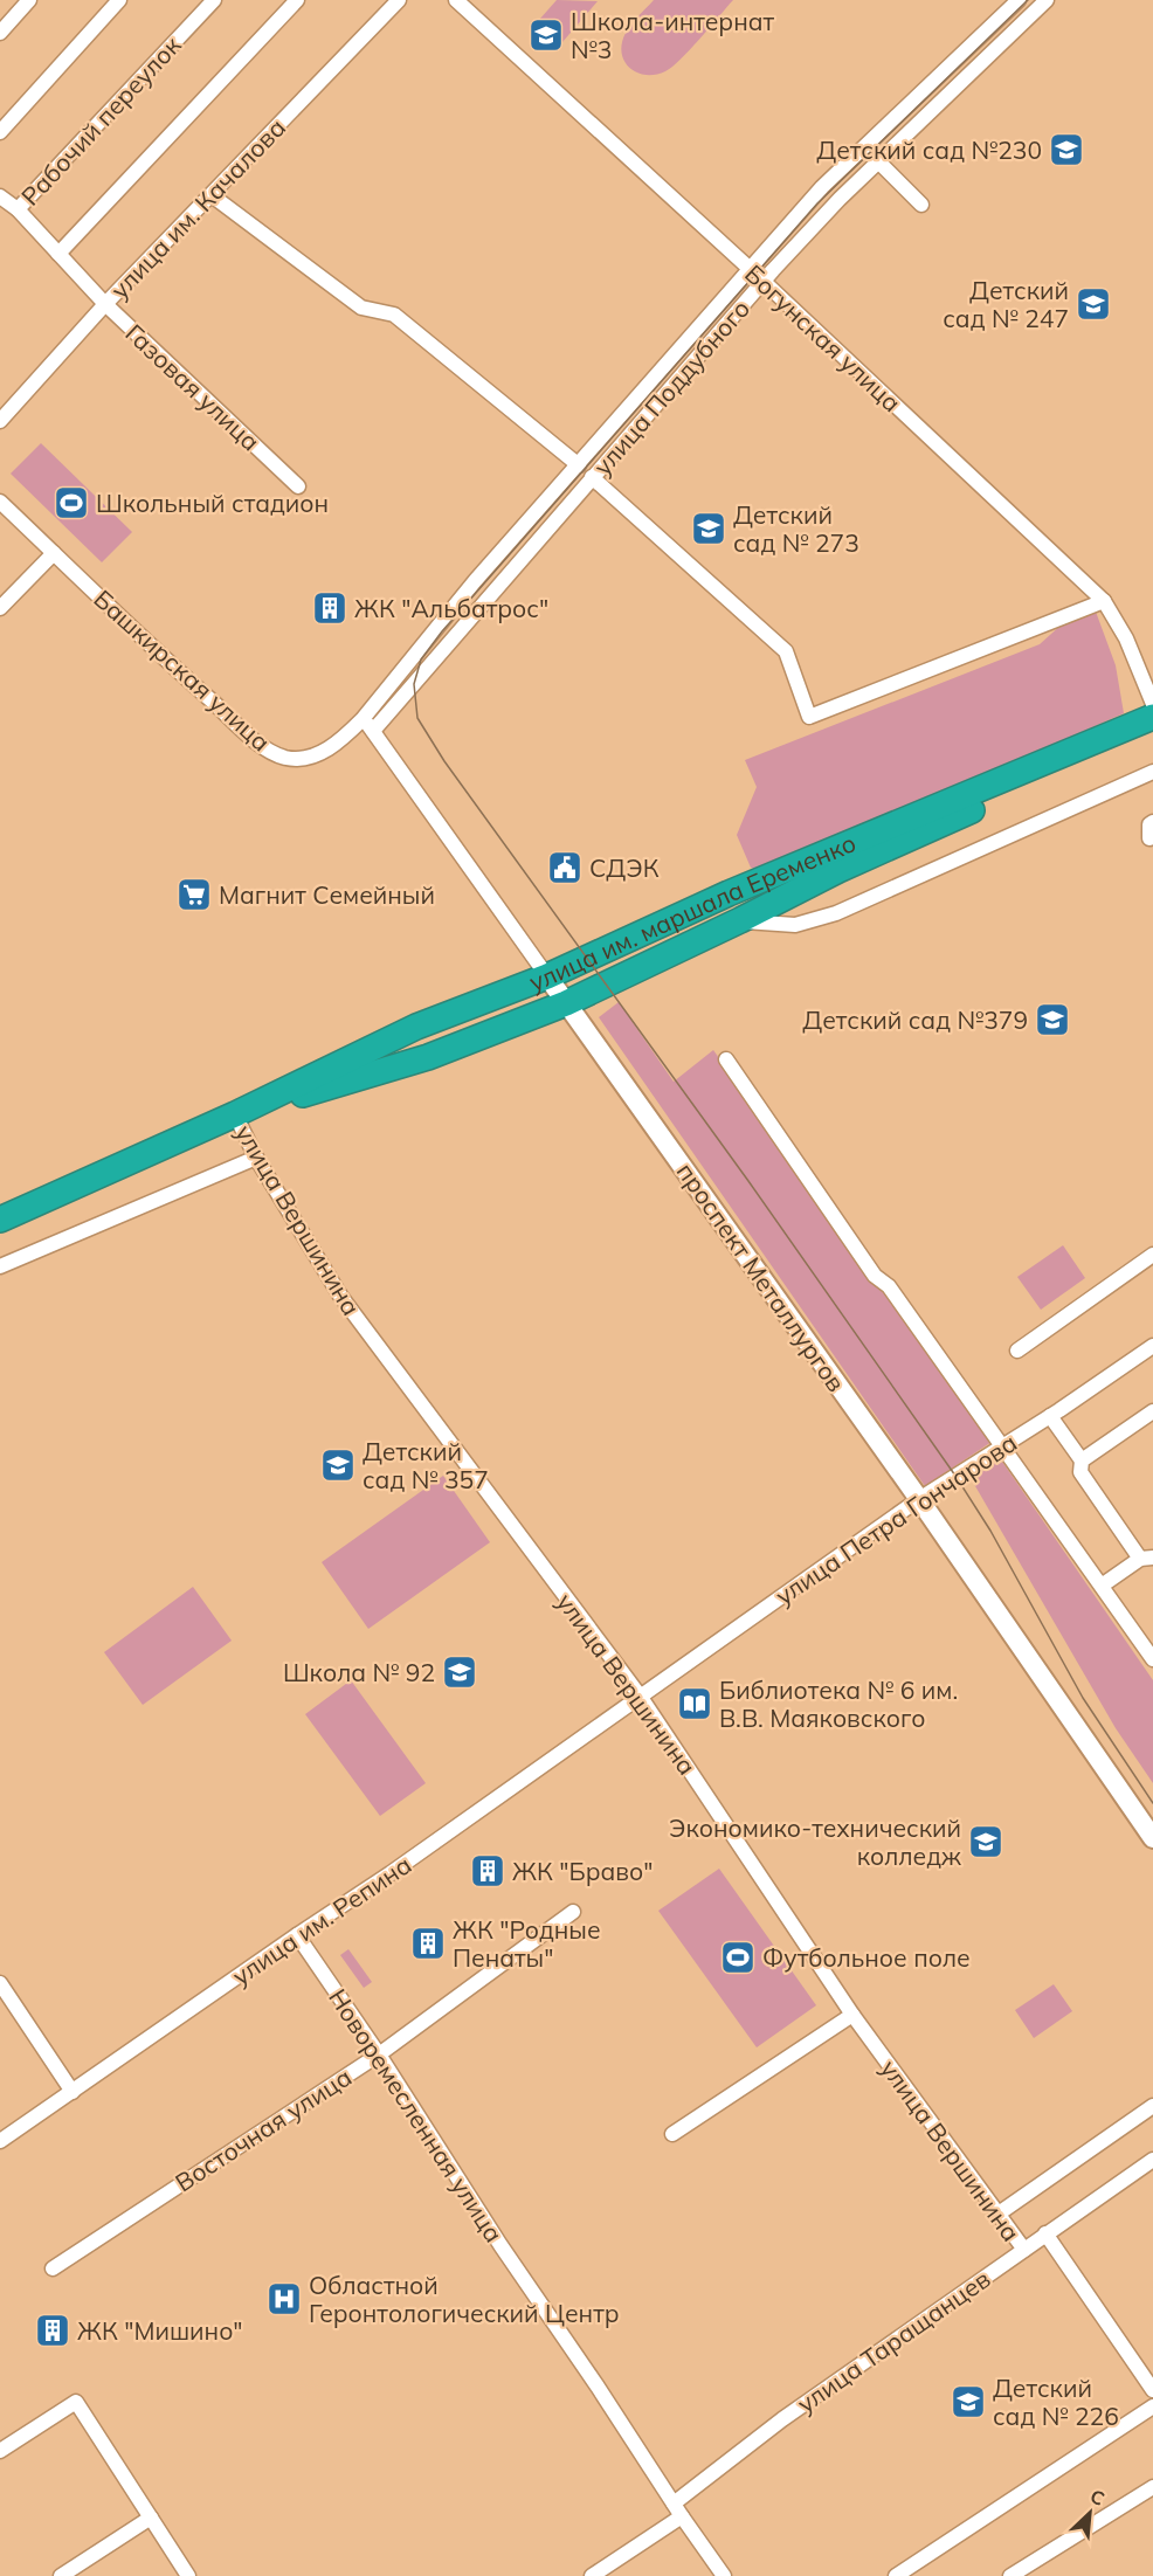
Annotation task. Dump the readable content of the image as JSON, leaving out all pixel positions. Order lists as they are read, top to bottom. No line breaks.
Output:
{"streets":{"highway":["улица им. маршала Еременко"],"main road":["проспект Металлургов"],"street":["Рабочий переулок","улица им. Качалова","Богунская улица","Газовая улица","улица Поддубного","Башкирская улица","улица Вершинина","улица Петра Гончарова","улица им. Репина","Новоремесленная улица","Восточная улица","улица Таращанцев"]},"crossings":[["Рабочий переулок","Газовая улица"],["улица им. Качалова","Газовая улица"],["Богунская улица","улица Поддубного"],["улица Поддубного","Башкирская улица"],["улица Поддубного","проспект Металлургов"],["Башкирская улица","проспект Металлургов"],["улица им. маршала Еременко","улица Вершинина"],["улица им. маршала Еременко","проспект Металлургов"],["улица Вершинина","улица Петра Гончарова"],["улица Вершинина","улица им. Репина"],["улица Вершинина","улица Таращанцев"],["проспект Металлургов","улица Петра Гончарова"],["улица Петра Гончарова","улица им. Репина"],["улица им. Репина","Новоремесленная улица"],["Новоремесленная улица","Восточная улица"],["Новоремесленная улица","улица Таращанцев"]],"places":{"school or university":["Школа-интернат №3","Детский сад №230","Детский сад № 247","Детский сад № 273","Детский сад №379","Детский сад № 357","Школа № 92","Экономико-технический колледж","Детский сад № 226"],"sports":["Школьный стадион","Футбольное поле"],"building":["ЖК \"Альбатрос\"","ЖК \"Браво\"","ЖК \"Родные Пенаты\"","ЖК \"Мишино\""],"public building":["СДЭК"],"supermarket":["Магнит Семейный"],"library":["Библиотека № 6 им. В.В. Маяковского"],"hospital":["Областной Геронтологический Центр"]},"north":"top right"}
